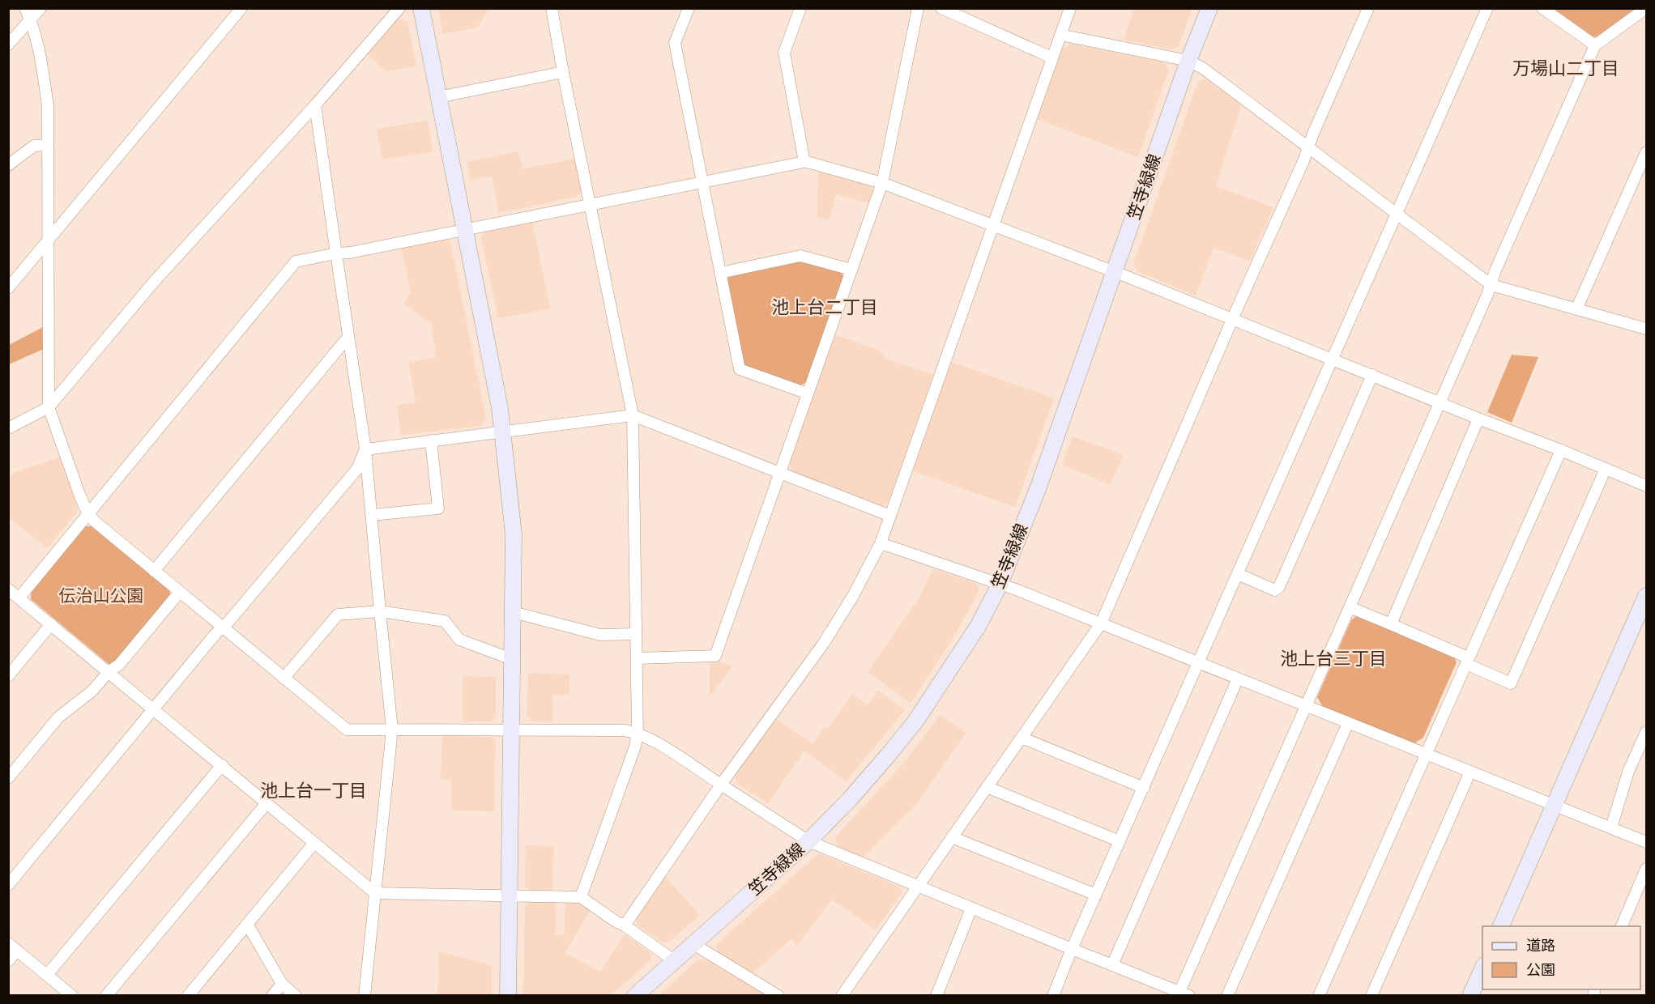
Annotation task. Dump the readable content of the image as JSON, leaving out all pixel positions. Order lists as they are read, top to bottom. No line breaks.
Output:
{"streets":{"street":["笠寺緑線"]},"districts":["万場山二丁目","池上台二丁目","池上台三丁目","池上台一丁目"],"parks":["伝治山公園"],"legend":["道路","公園"]}
